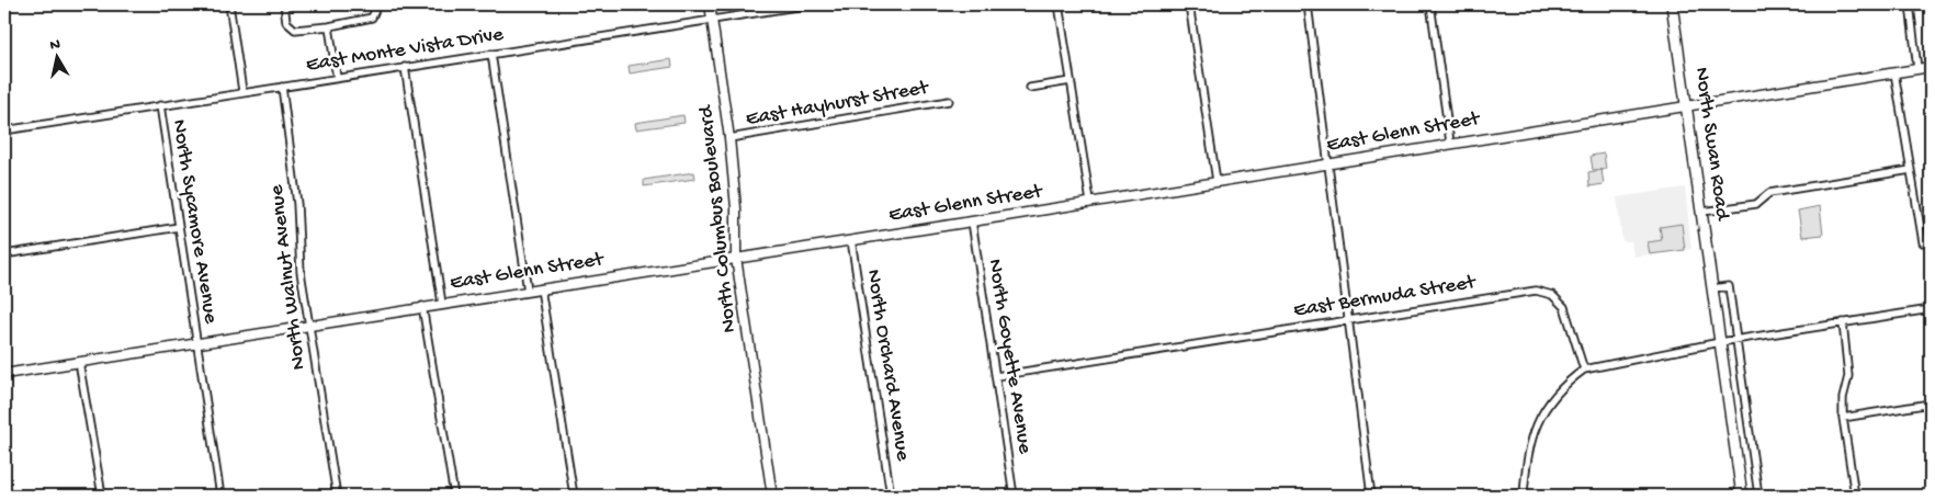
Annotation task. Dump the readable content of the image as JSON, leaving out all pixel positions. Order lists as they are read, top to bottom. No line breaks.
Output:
{"streets":{"main road":["North Swan Road"],"street":["East Monte Vista Drive","East Hayhurst Street","East Glenn Street","North Columbus Boulevard","North Sycamore Avenue","North Walnut Avenue","East Bermuda Street","North Goyette Avenue","North Orchard Avenue"]},"crossings":[["East Monte Vista Drive","North Columbus Boulevard"],["East Monte Vista Drive","North Sycamore Avenue"],["East Monte Vista Drive","North Walnut Avenue"],["East Hayhurst Street","North Columbus Boulevard"],["East Glenn Street","North Swan Road"],["East Glenn Street","North Columbus Boulevard"],["East Glenn Street","North Sycamore Avenue"],["East Glenn Street","North Walnut Avenue"],["East Glenn Street","North Goyette Avenue"],["East Glenn Street","North Orchard Avenue"],["East Bermuda Street","North Goyette Avenue"]],"north":"top"}
